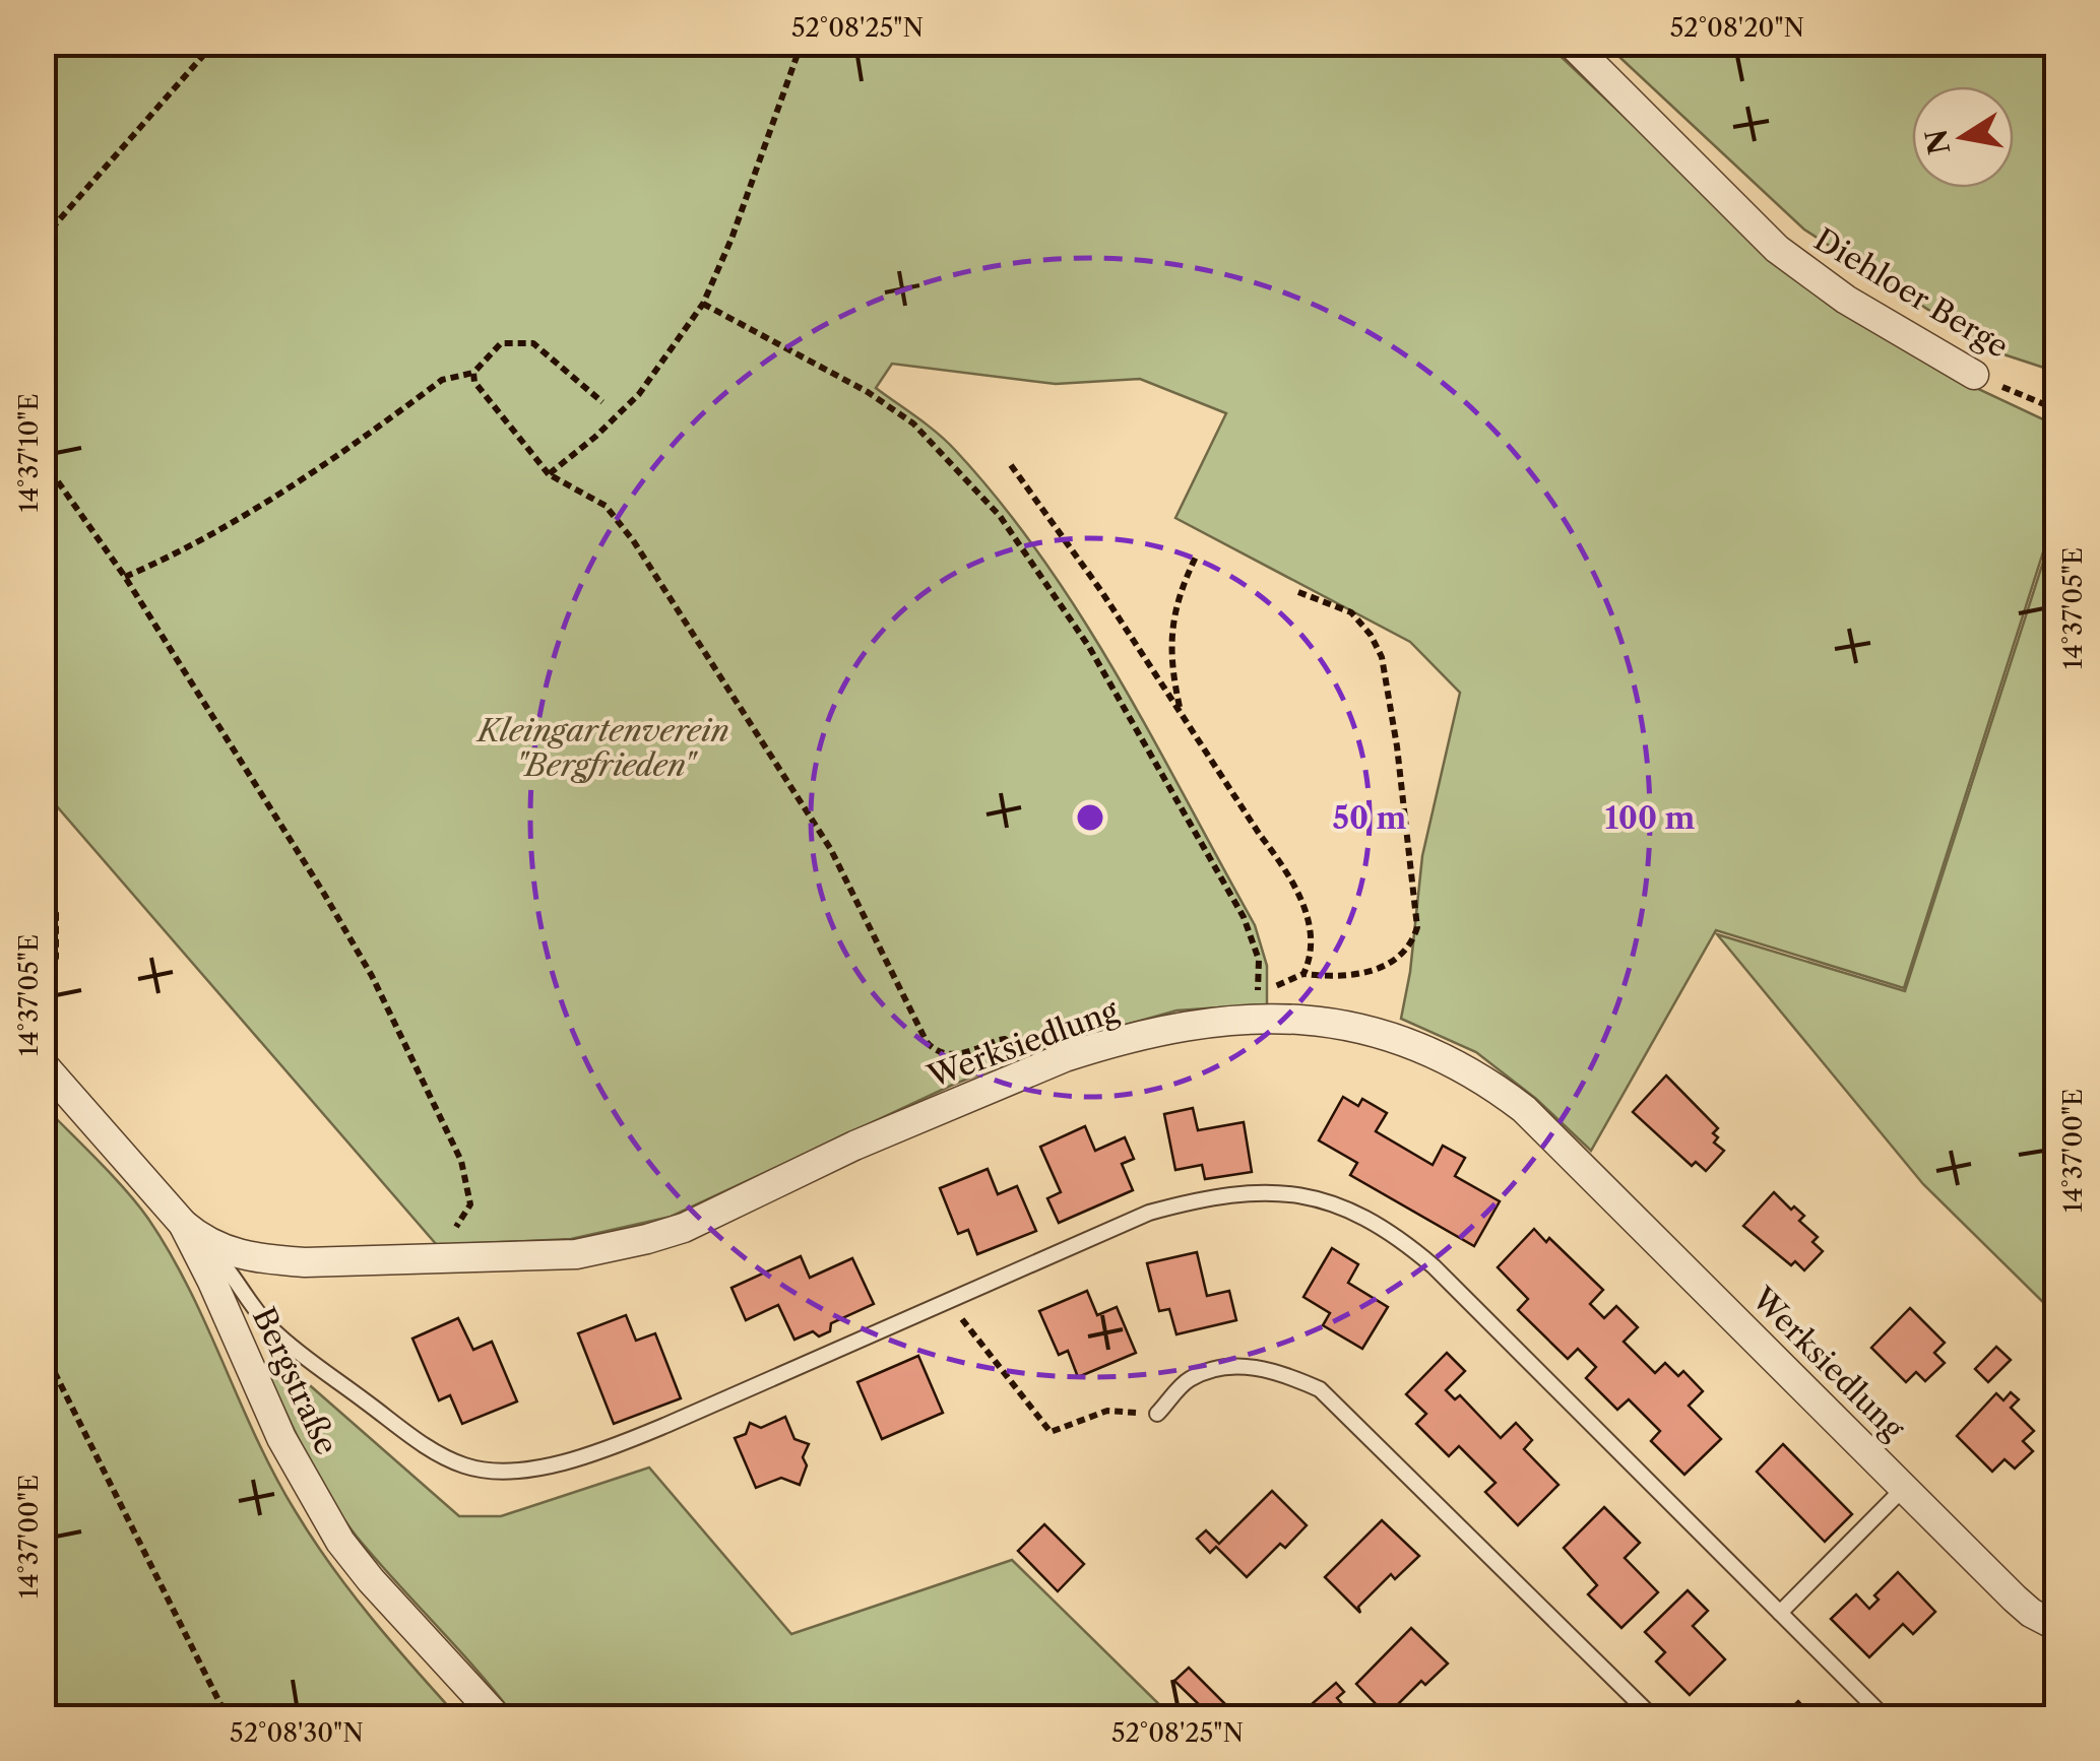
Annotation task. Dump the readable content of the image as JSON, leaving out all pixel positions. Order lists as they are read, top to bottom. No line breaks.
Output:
{"streets":{"street":["Diehloer Berge","Werksiedlung","Bergstraße"]},"crossings":[["Werksiedlung","Bergstraße"]],"parks":["Kleingartenverein \"Bergfrieden\""],"north":"left","coordinates":["52°08'25\"N","52°08'20\"N","14°37'10\"E","14°37'05\"E","14°37'00\"E","52°08'30\"N"],"rings":["50 m","100 m"]}
